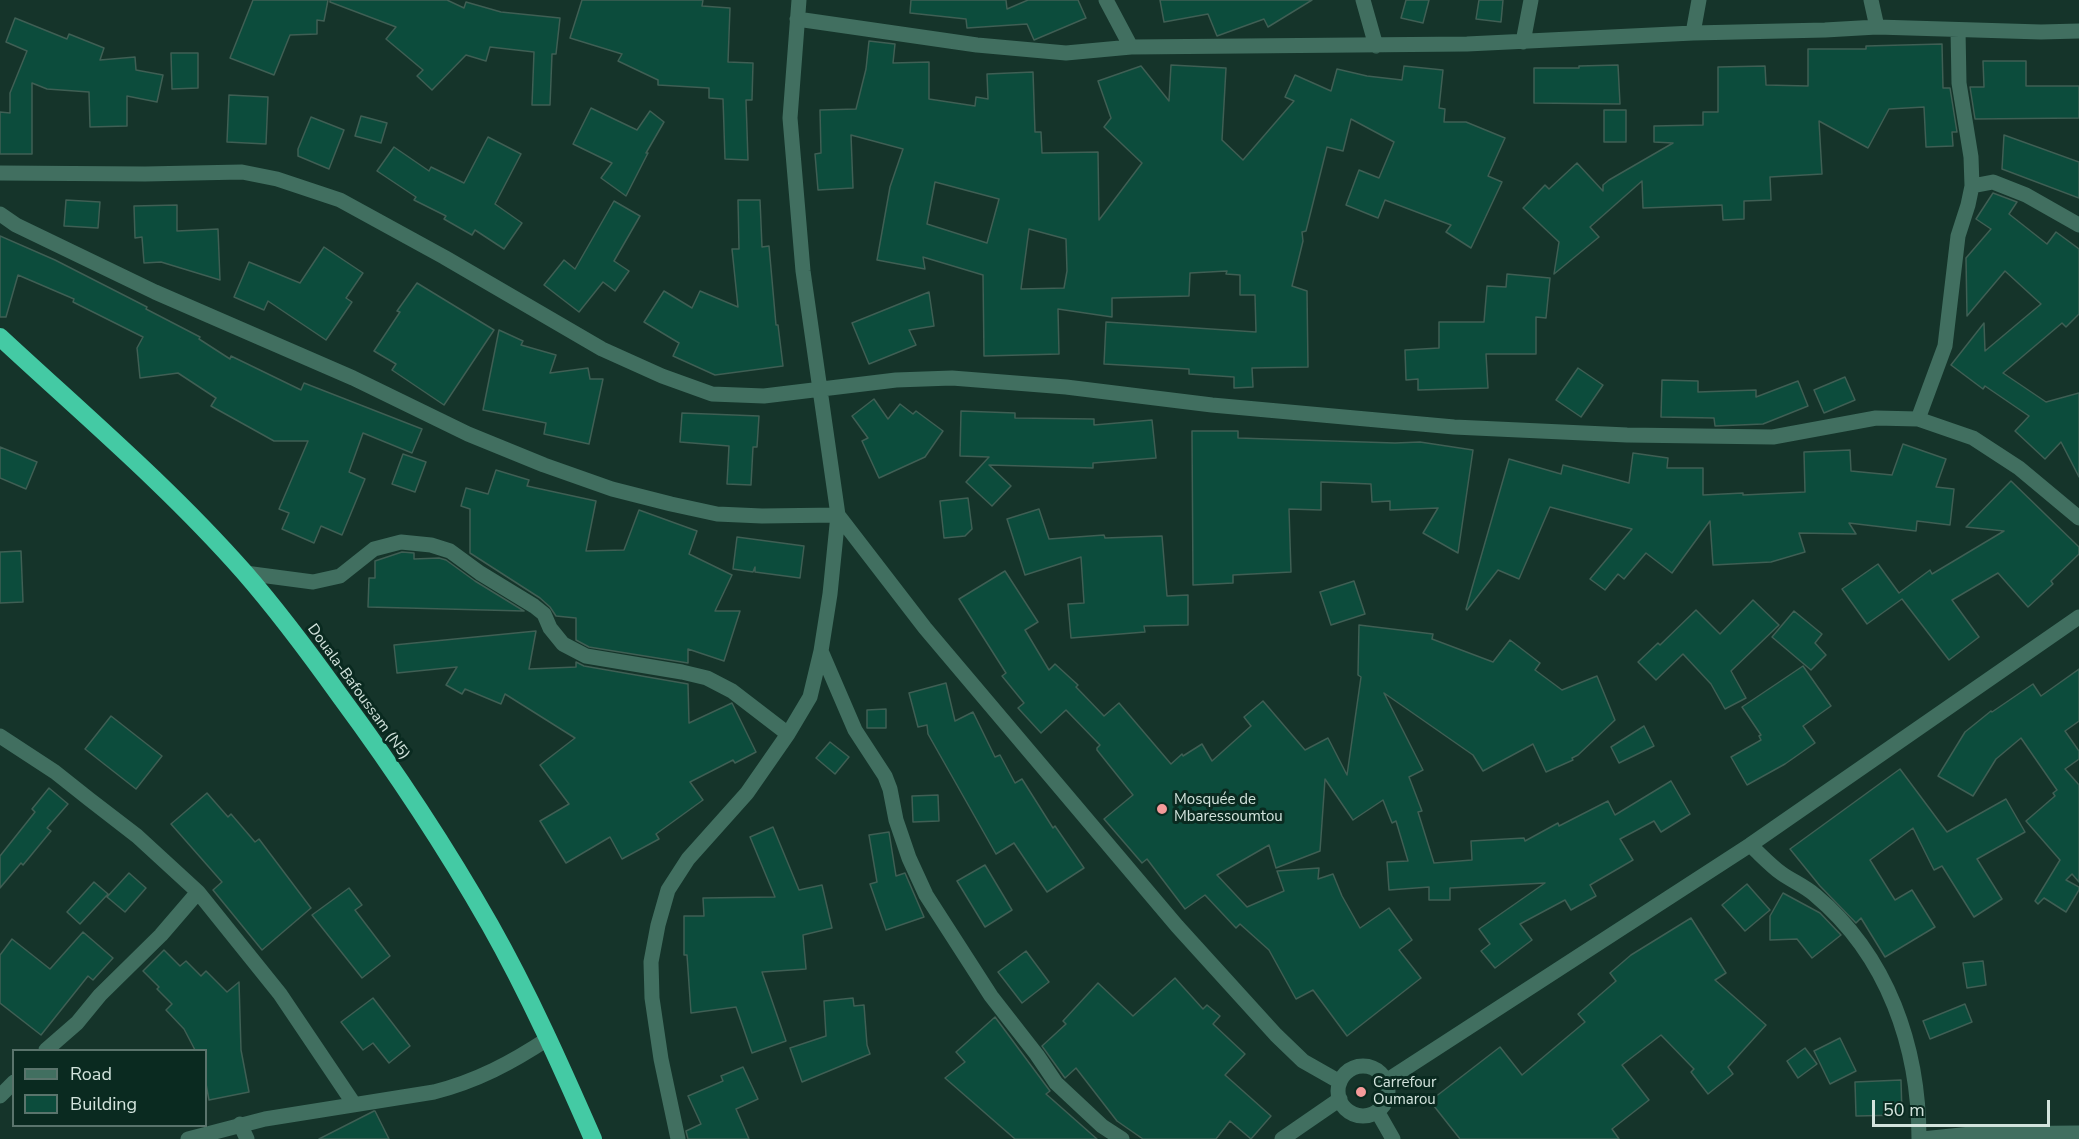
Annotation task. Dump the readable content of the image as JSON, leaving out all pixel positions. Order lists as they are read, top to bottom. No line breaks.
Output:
{"streets":{"highway":["Douala-Bafoussam (N5)"]},"places":["Mosquée de Mbaressoumtou","Carrefour Oumarou"],"legend":["Road","Building"],"scale_bar":"50 m"}
